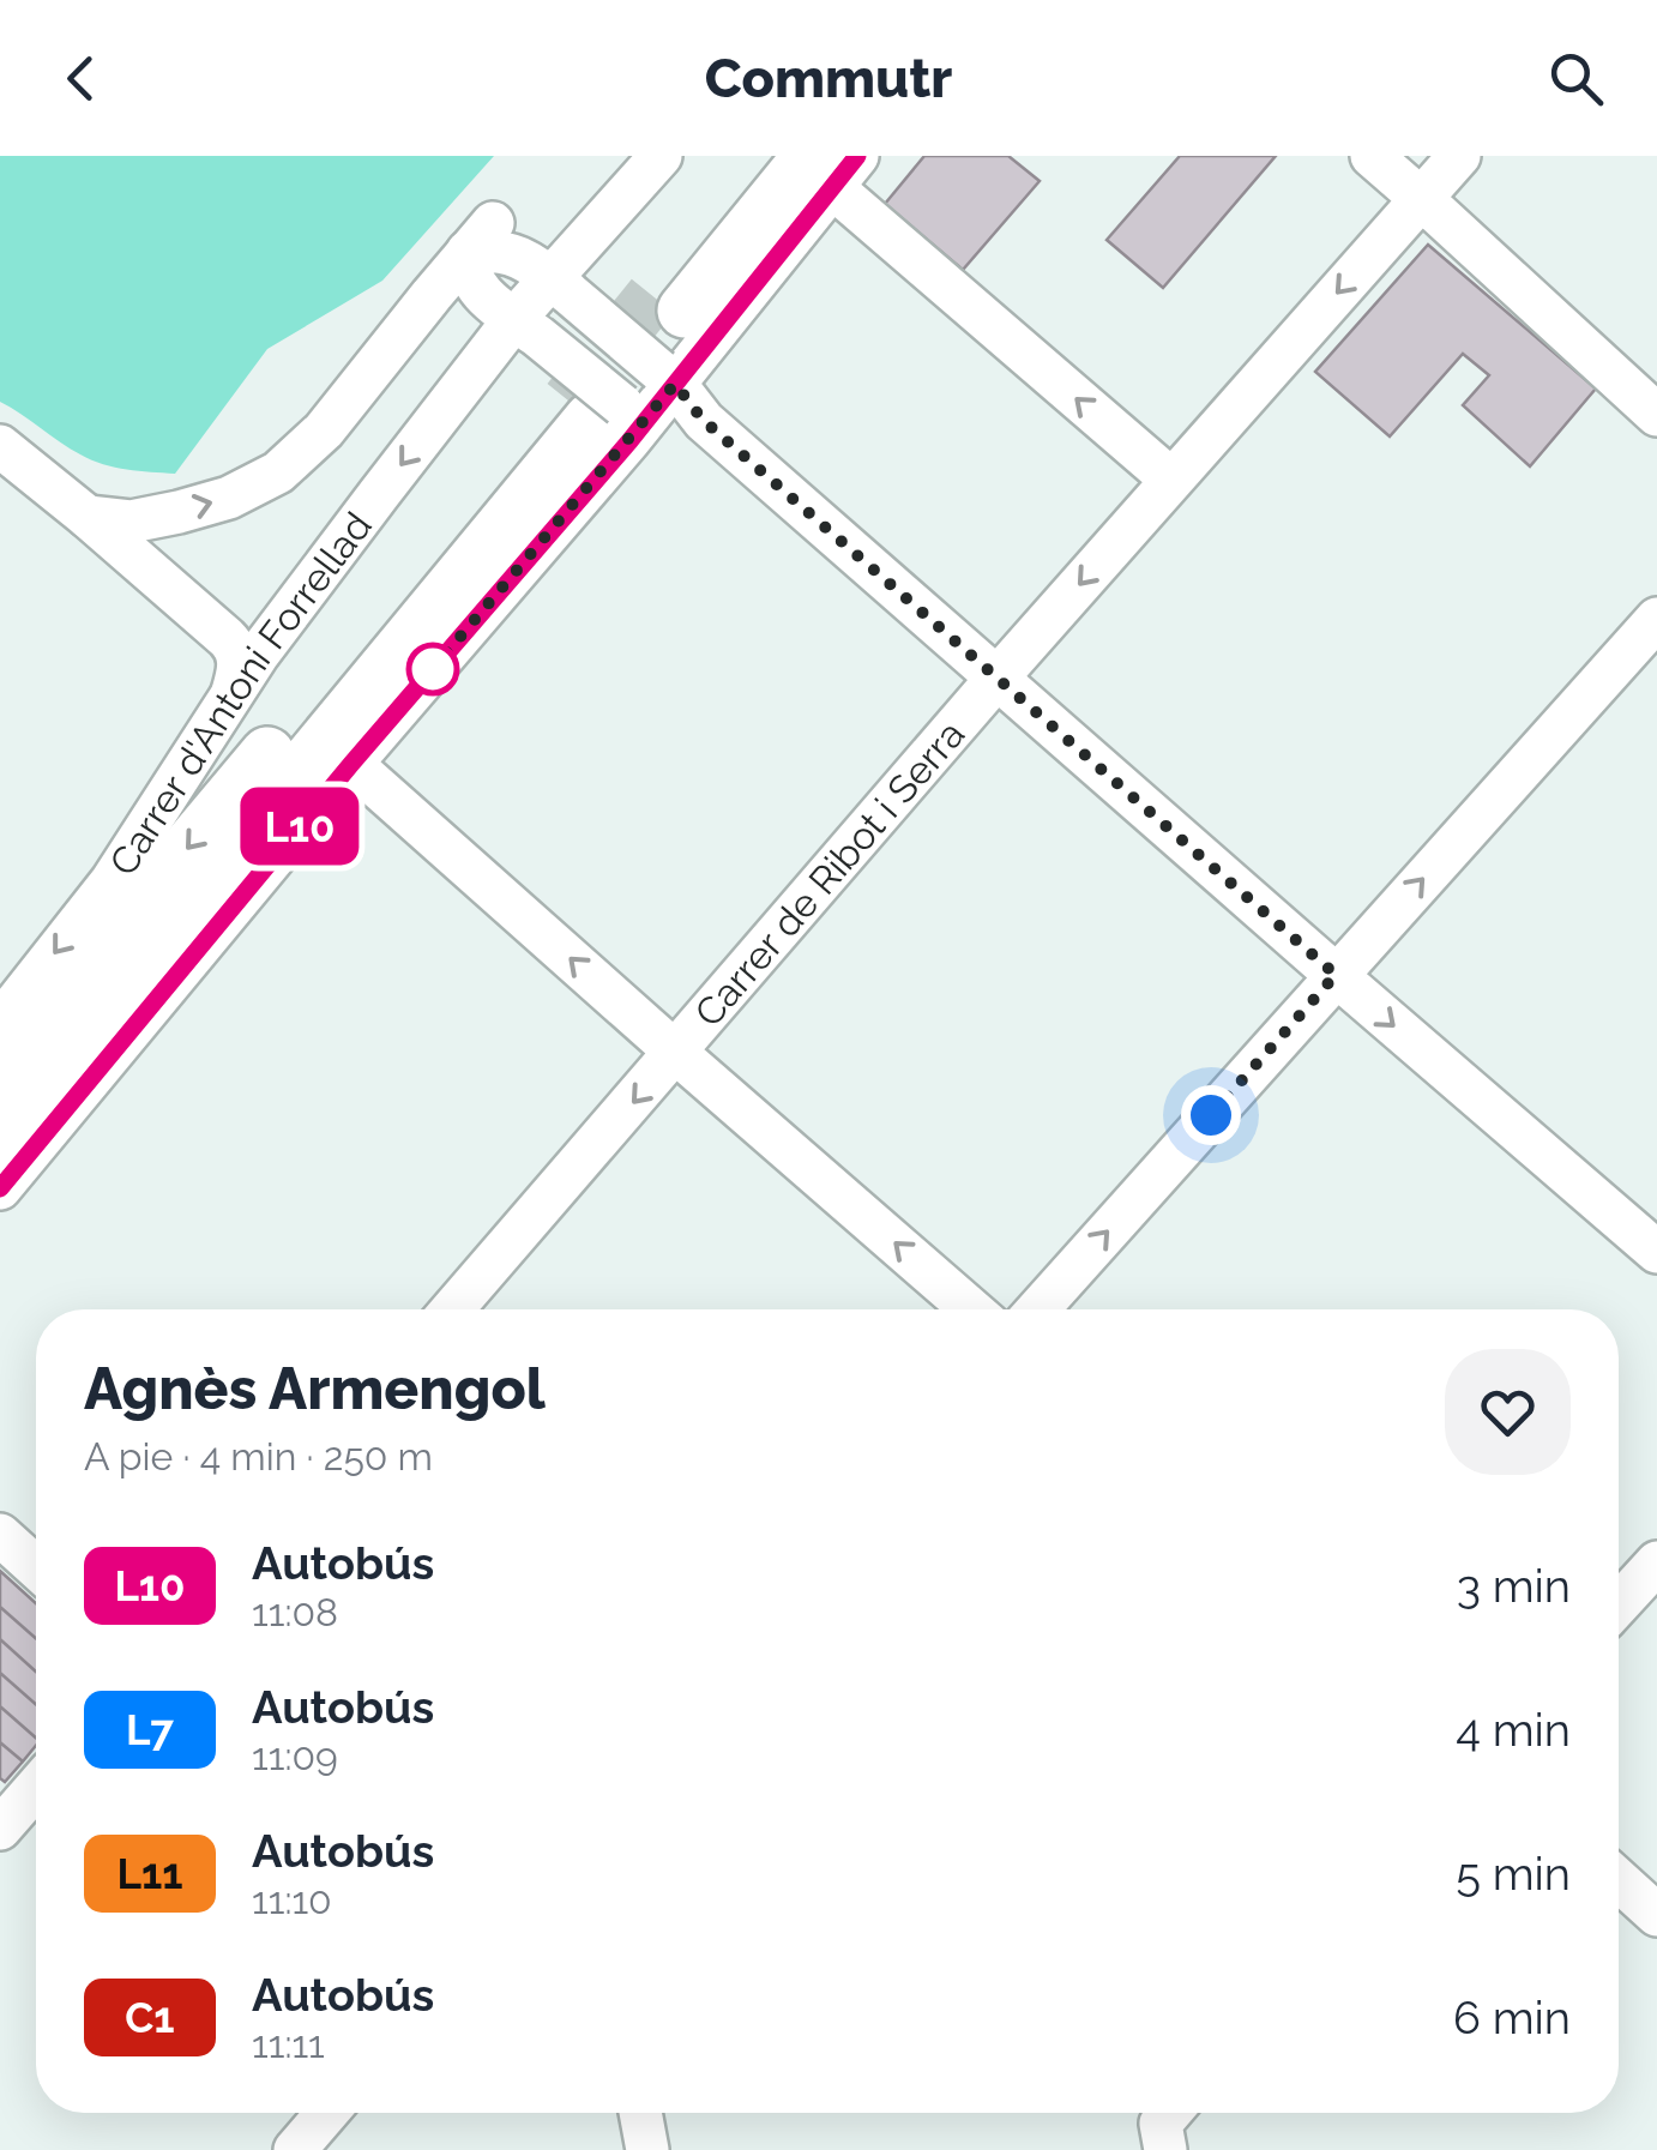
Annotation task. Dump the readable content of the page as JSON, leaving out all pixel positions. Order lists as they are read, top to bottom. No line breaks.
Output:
{"streets":{"street":["Carrer d'Antoni Forrellad","Carrer de Ribot i Serra"]},"one_way":["Carrer de Ribot i Serra"],"lines":["bus line L10"],"page":{"header":"Commutr","on_map":"L10","heading":["Agnès Armengol","A pie · 4 min · 250 m"],"list":[{"mark":"L10","name":"Autobús","note":"11:08","value":"3 min"},{"mark":"L7","name":"Autobús","note":"11:09","value":"4 min"},{"mark":"L11","name":"Autobús","note":"11:10","value":"5 min"},{"mark":"C1","name":"Autobús","note":"11:11","value":"6 min"}]}}
